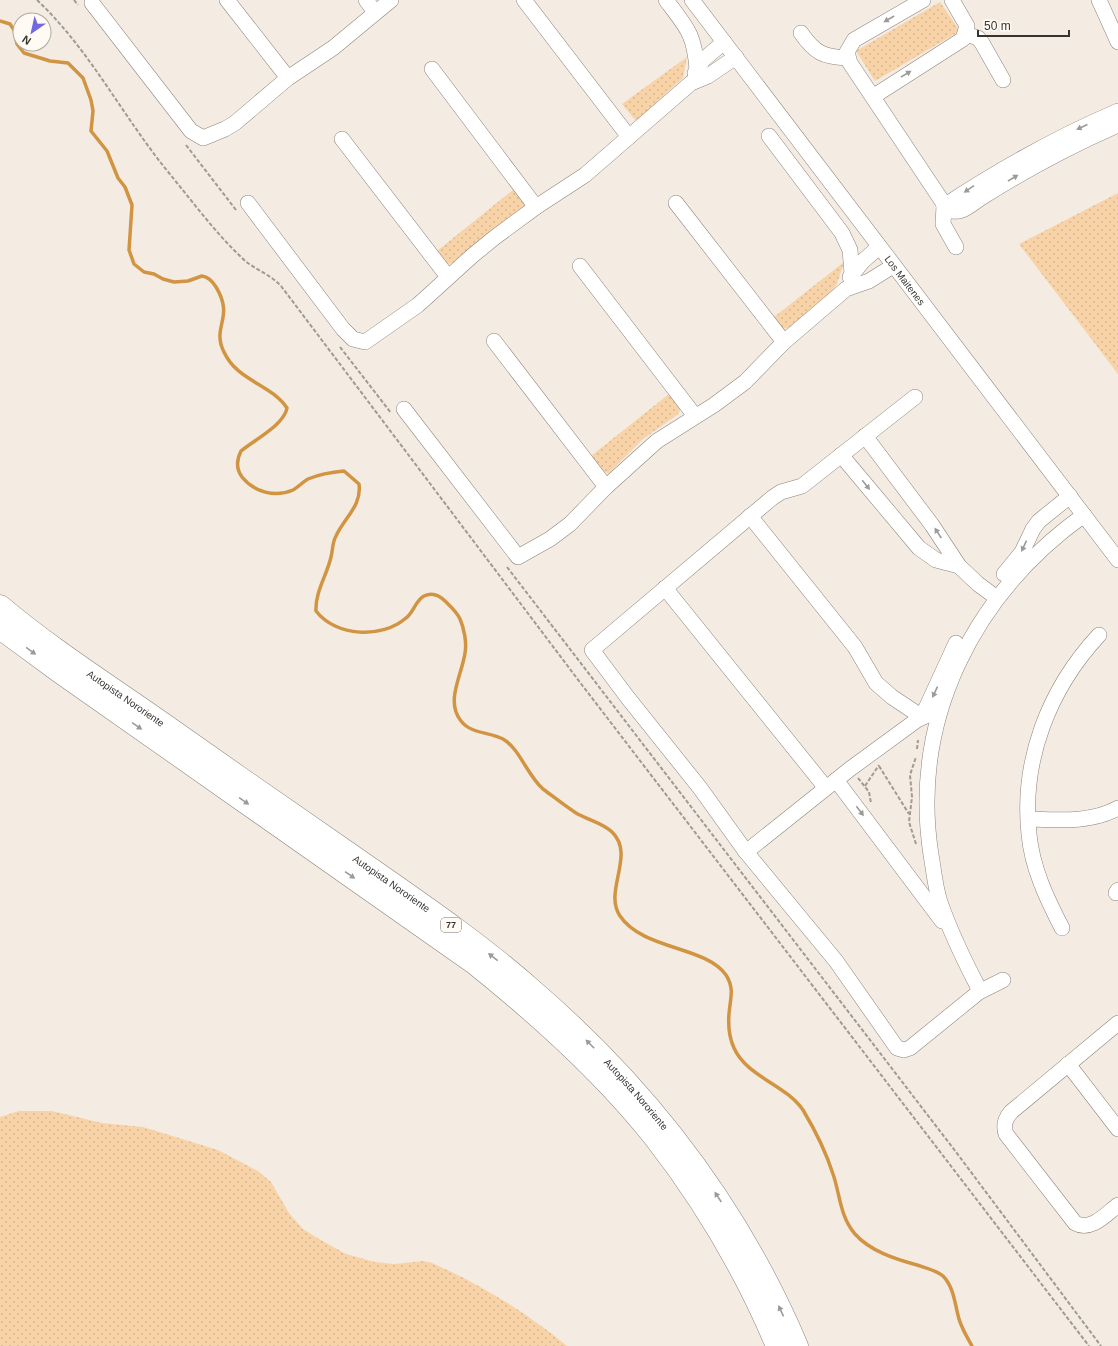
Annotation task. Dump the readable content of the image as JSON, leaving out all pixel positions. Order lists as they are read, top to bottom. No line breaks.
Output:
{"streets":{"highway":["Autopista Nororiente","77"],"street":["Los Maitenes"]},"scale_bar":"50 m","north":"bottom left"}
